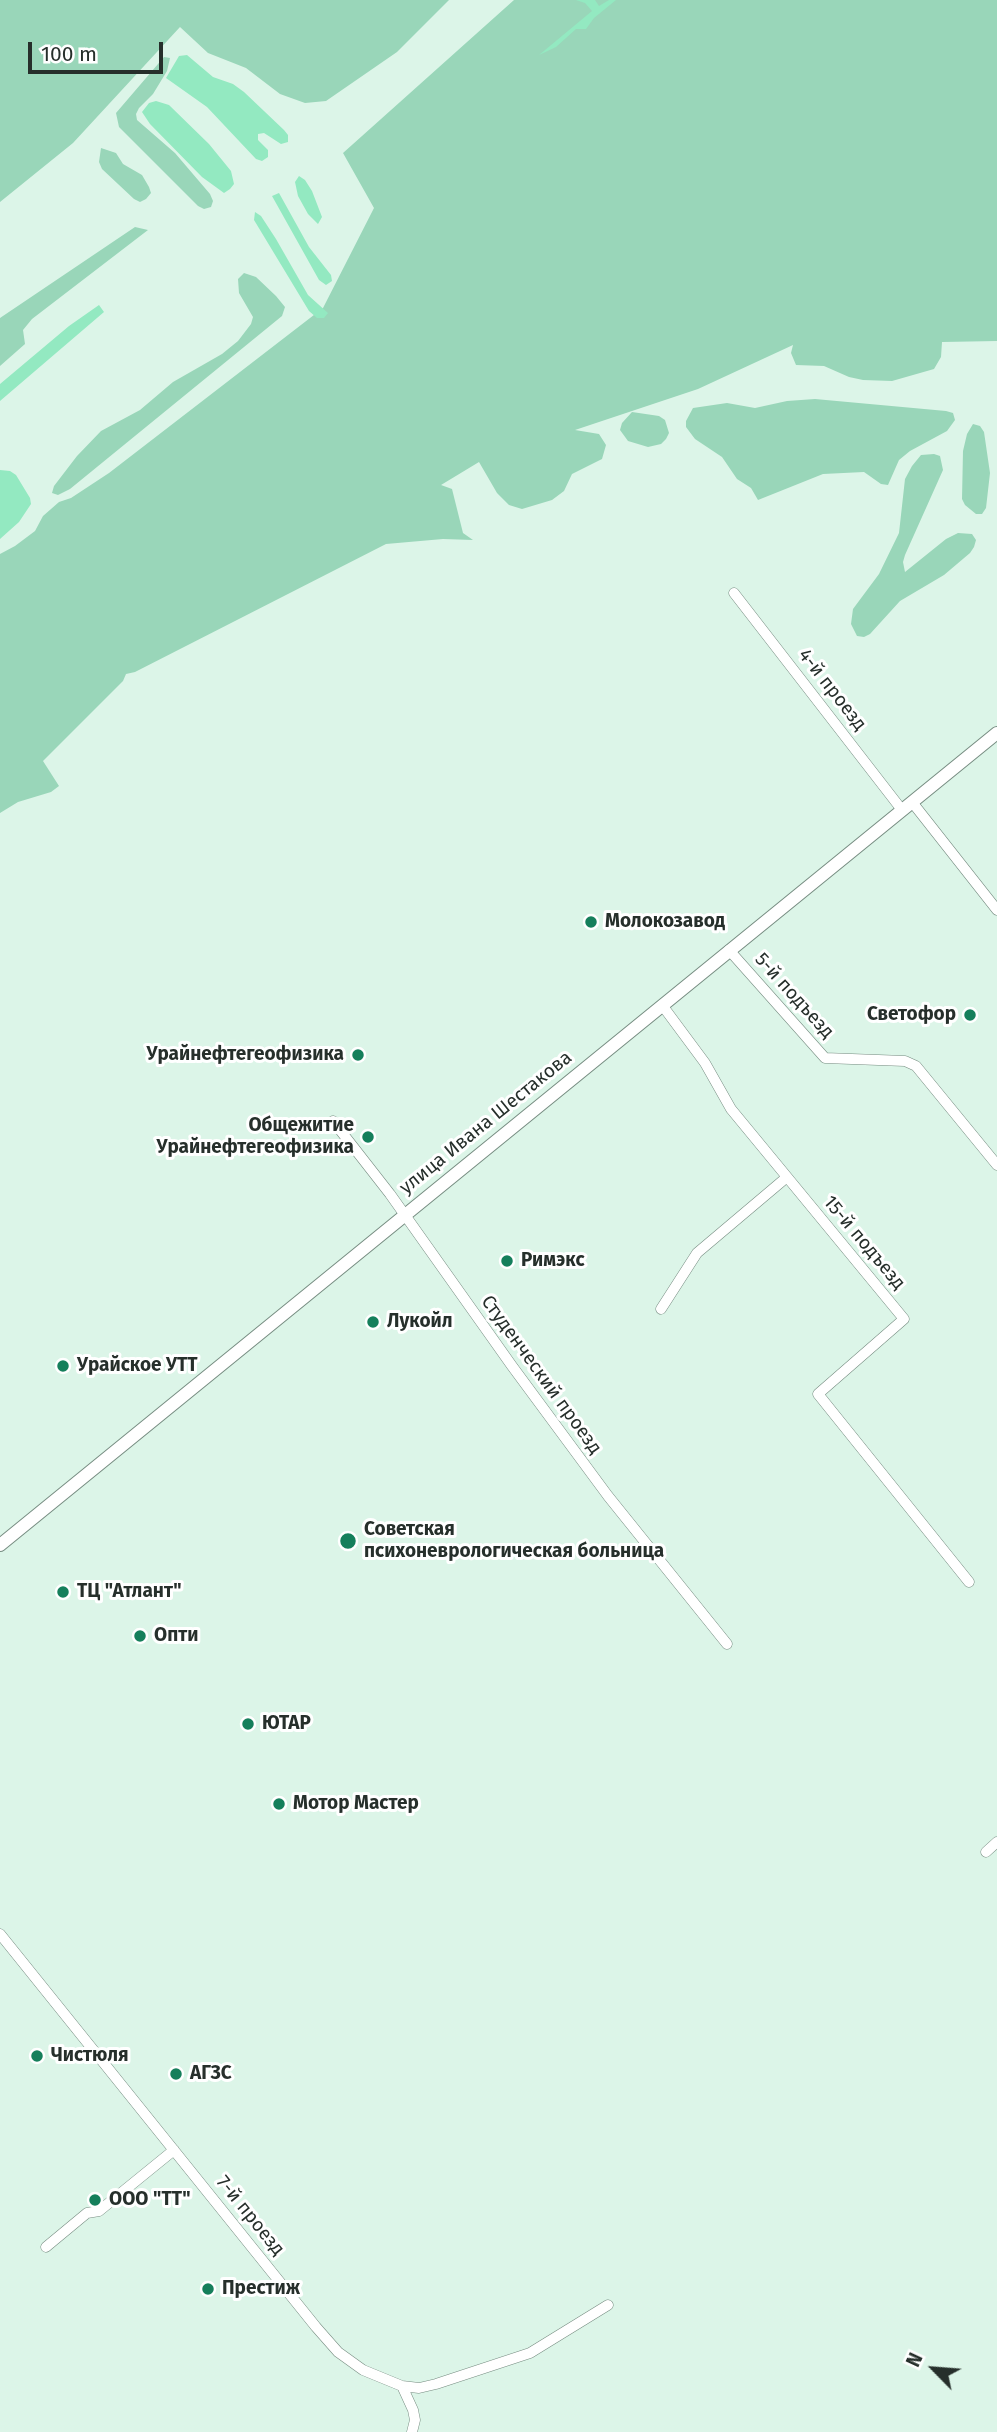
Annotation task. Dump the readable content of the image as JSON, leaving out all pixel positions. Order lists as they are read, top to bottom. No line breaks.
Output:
{"streets":{"main road":["улица Ивана Шестакова"],"street":["4-й проезд","5-й подъезд","15-й подъезд","Студенческий проезд","7-й проезд"]},"crossings":[["4-й проезд","улица Ивана Шестакова"],["5-й подъезд","улица Ивана Шестакова"],["улица Ивана Шестакова","15-й подъезд"],["улица Ивана Шестакова","Студенческий проезд"]],"places":["Молокозавод","Светофор","Урайнефтегеофизика","Общежитие Урайнефтегеофизика","Римэкс","Лукойл","Урайское УТТ","Советская психоневрологическая больница","ТЦ \"Атлант\"","Опти","ЮТАР","Мотор Мастер","Чистюля","АГЗС","ООО \"ТТ\"","Престиж"],"scale_bar":"100 m","north":"top left"}
